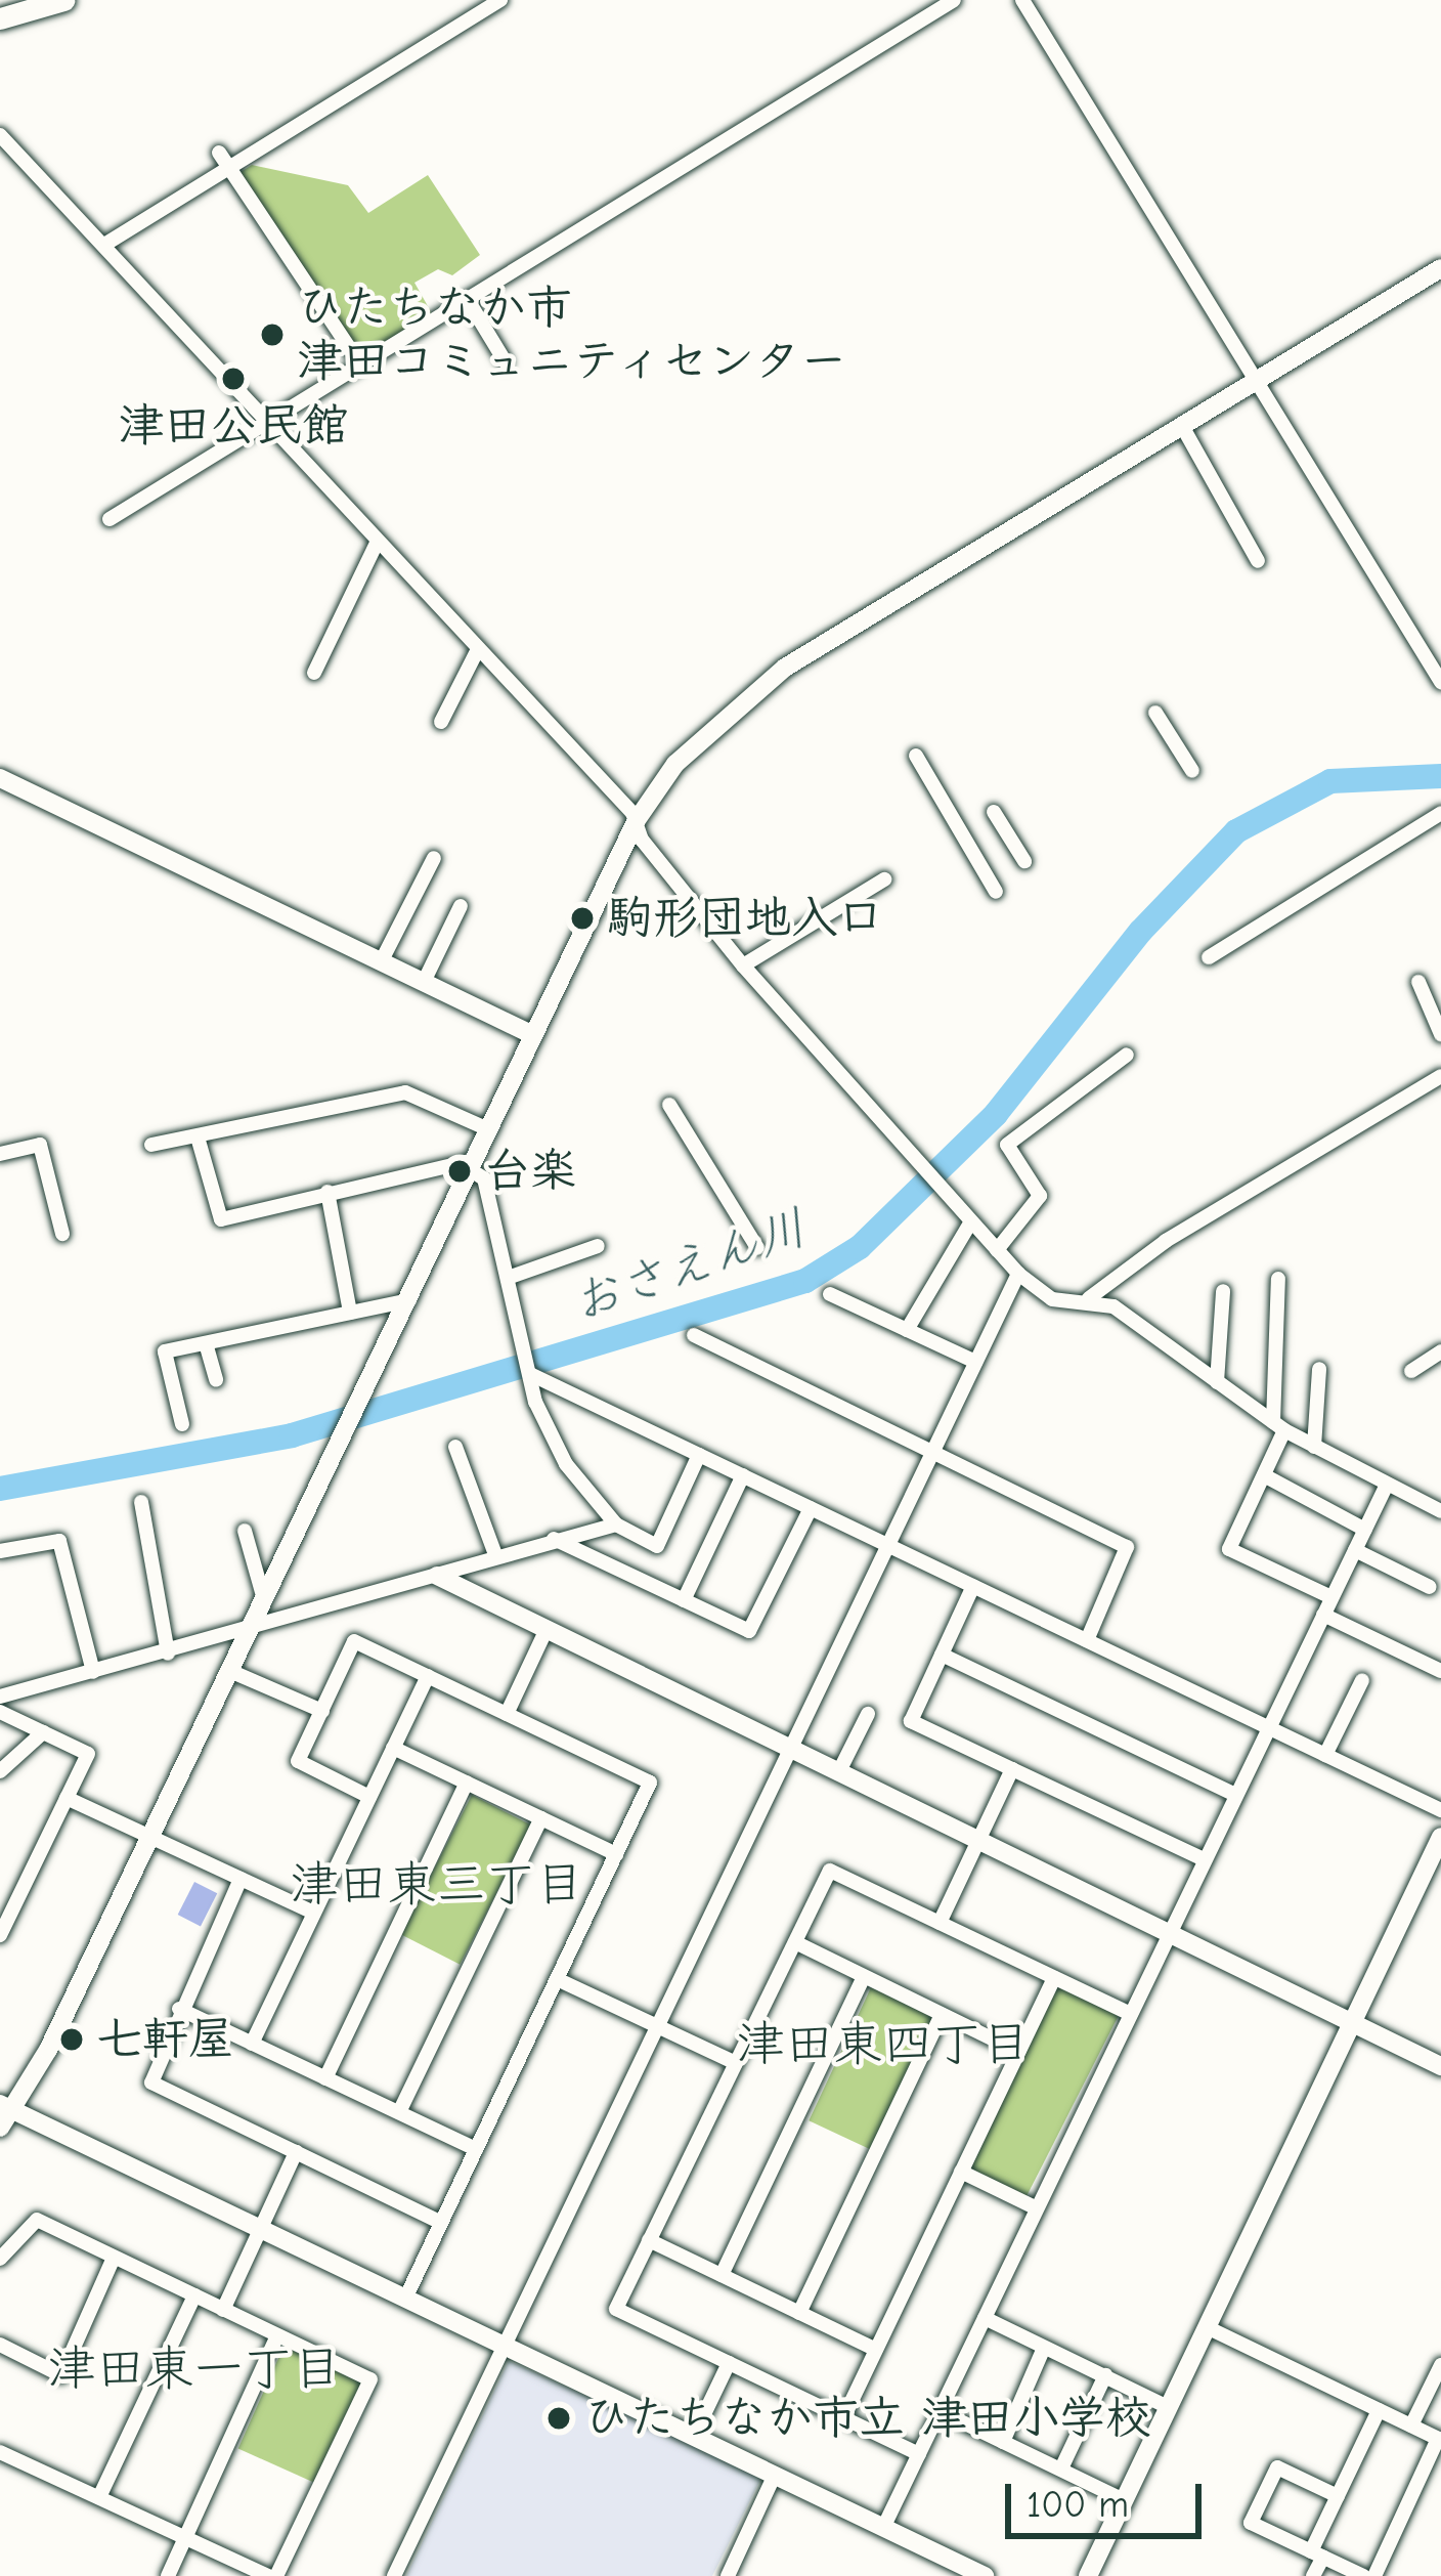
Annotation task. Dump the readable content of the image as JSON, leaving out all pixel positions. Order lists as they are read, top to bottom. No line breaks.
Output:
{"districts":["津田東三丁目","津田東四丁目","津田東一丁目"],"water":["おさえん川"],"places":["ひたちなか市 津田コミュニティセンター","津田公民館","駒形団地入口","台楽","七軒屋","ひたちなか市立 津田小学校"],"scale_bar":"100 m"}
